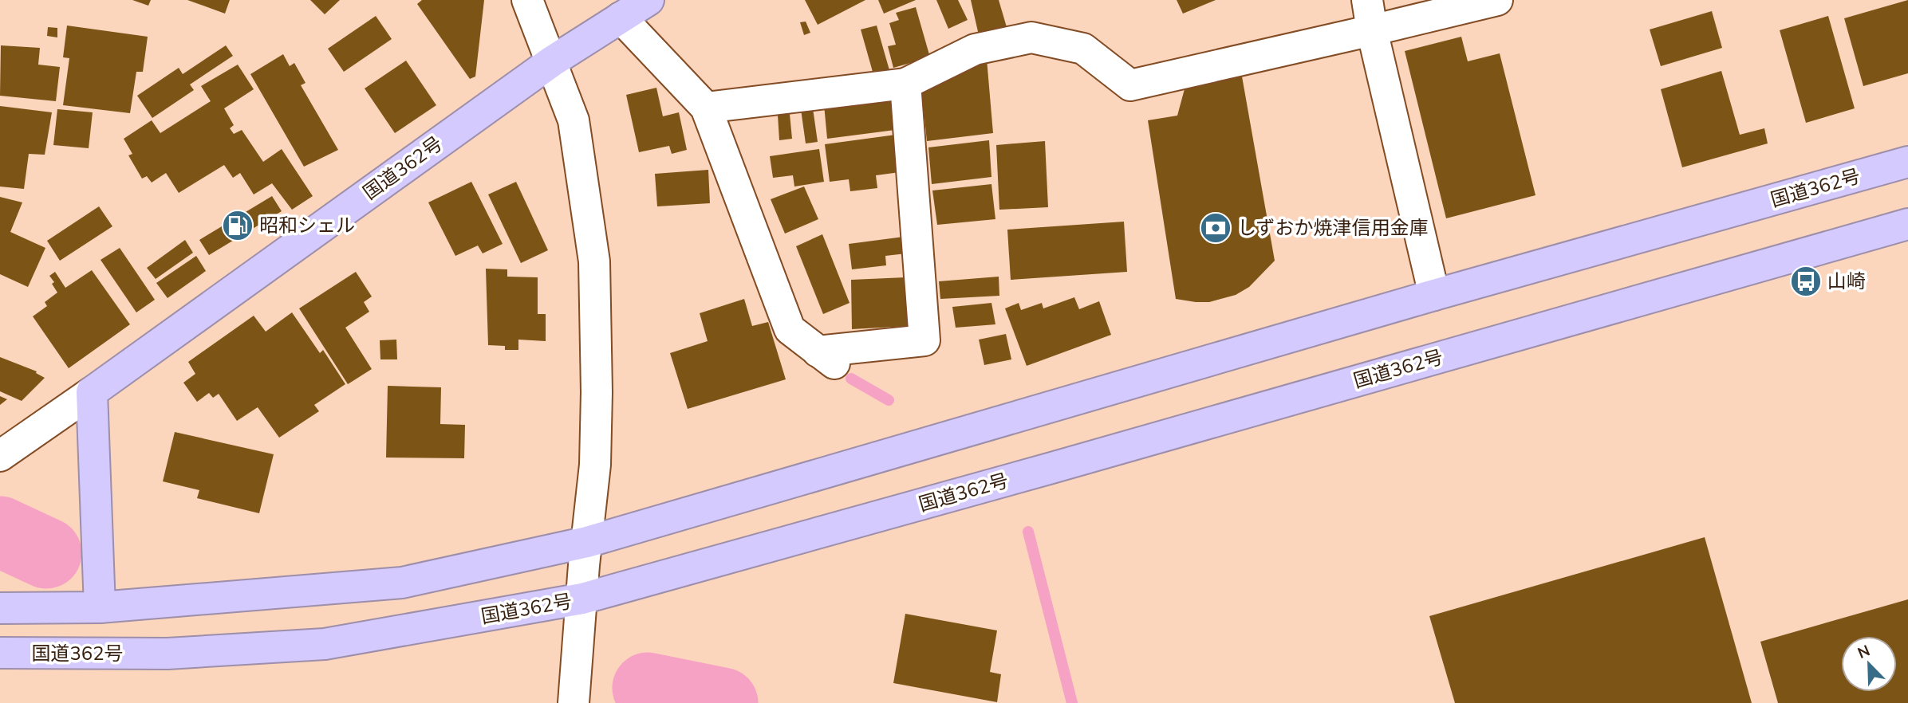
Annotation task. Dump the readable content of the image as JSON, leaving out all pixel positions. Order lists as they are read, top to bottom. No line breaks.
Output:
{"streets":{"highway":["国道362号"]},"places":{"fuel station":["昭和シェル"],"bank":["しずおか焼津信用金庫"],"bus stop":["山崎"]},"north":"top left"}
